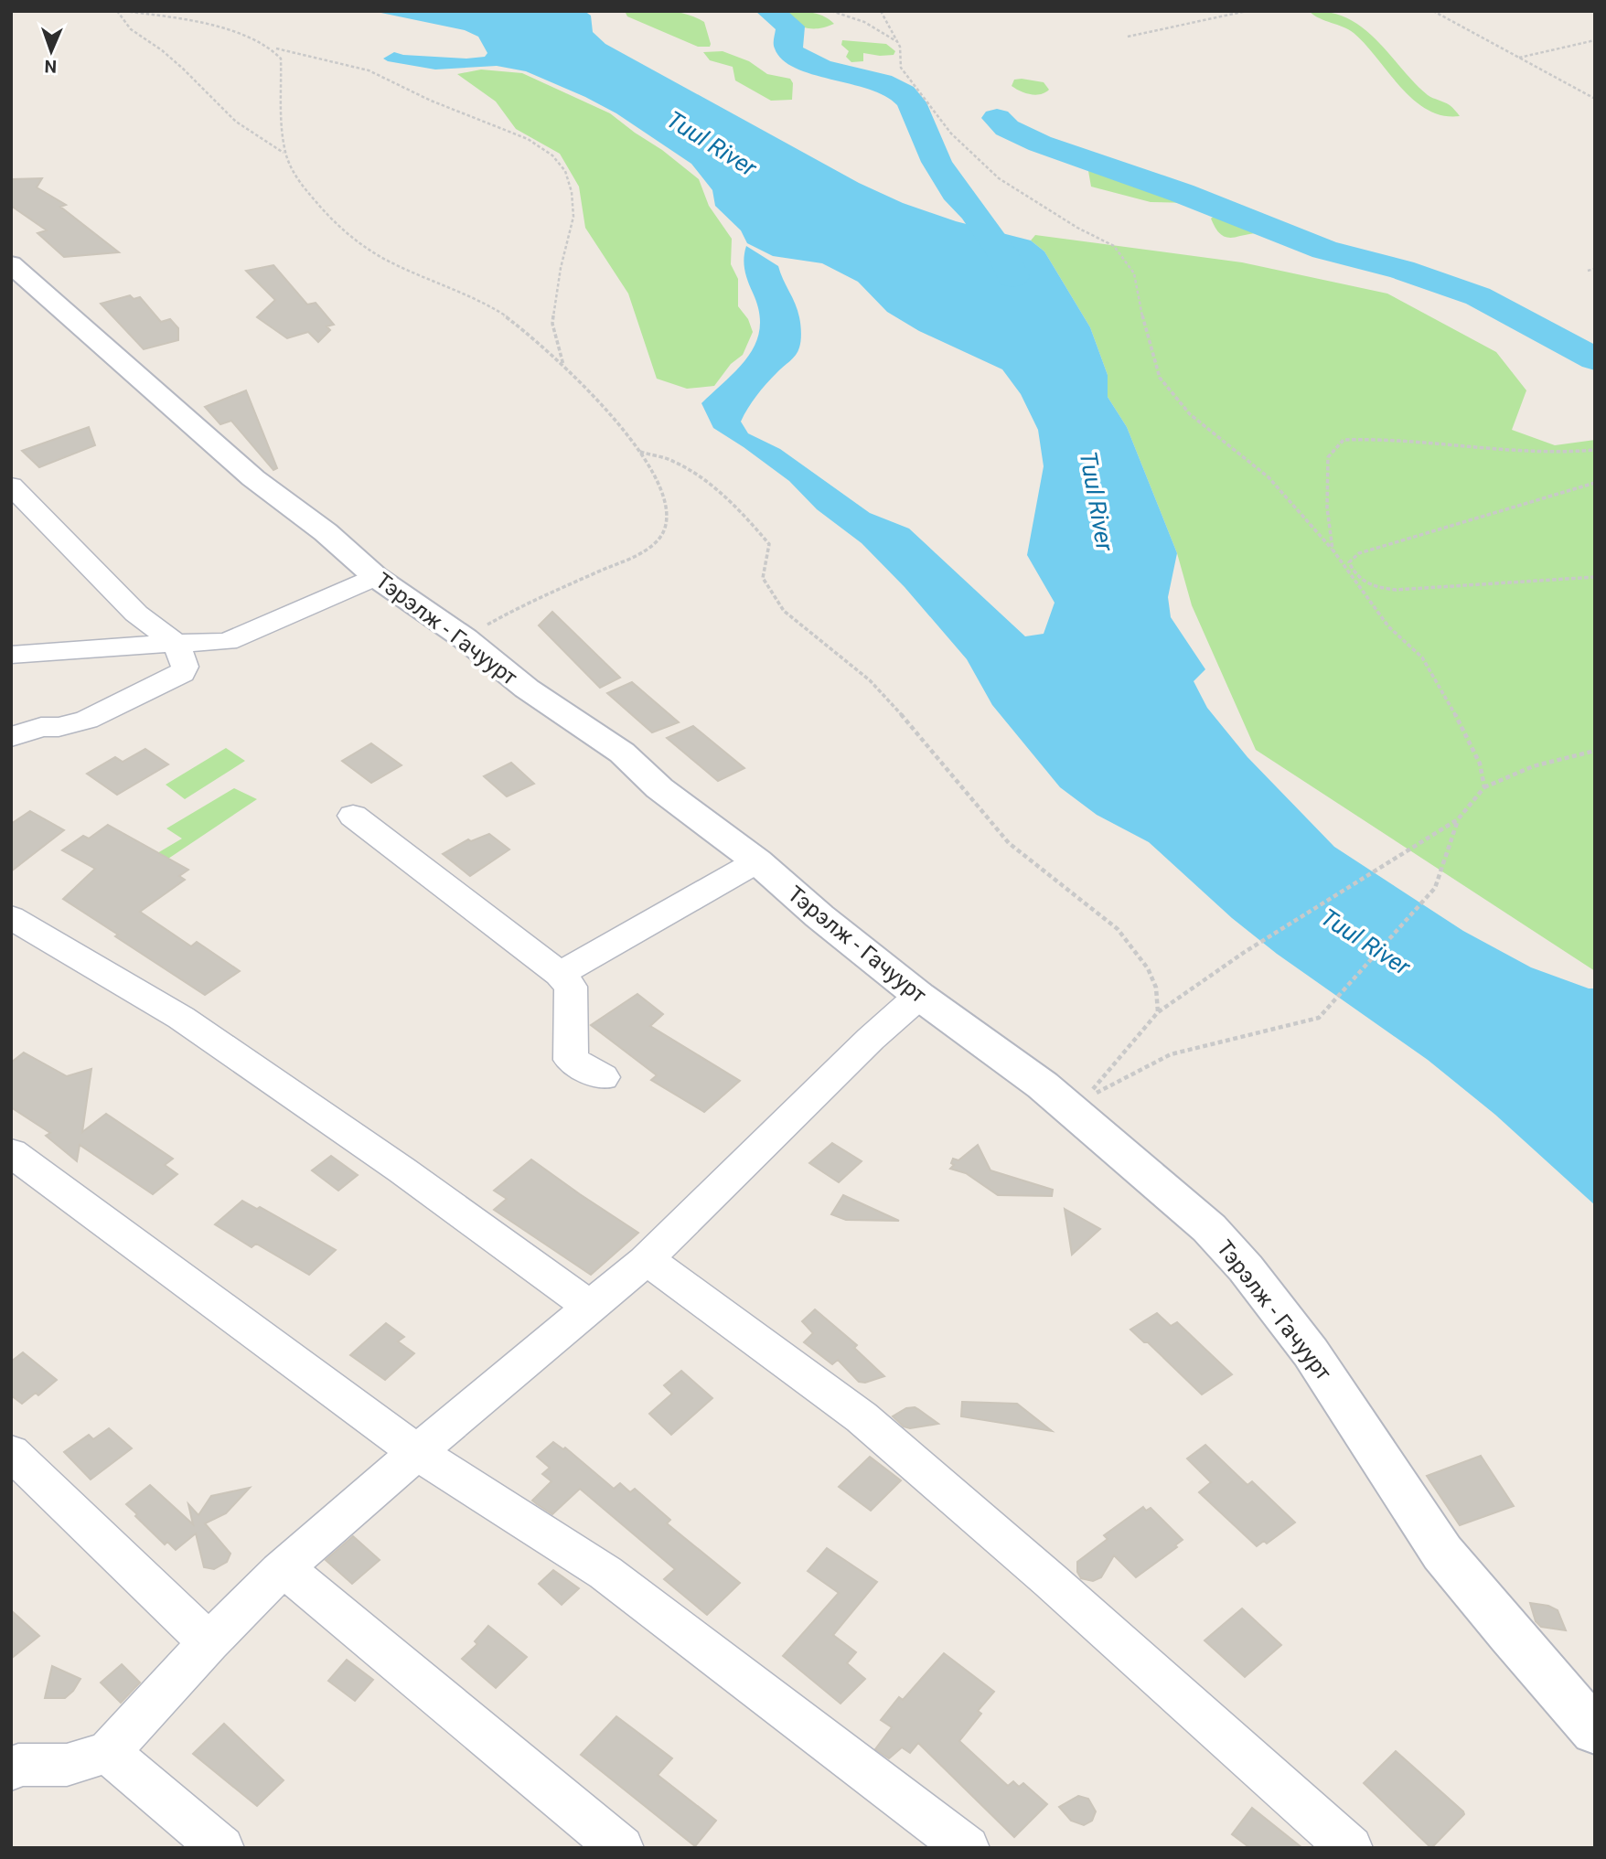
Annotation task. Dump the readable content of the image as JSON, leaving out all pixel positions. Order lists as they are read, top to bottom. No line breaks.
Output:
{"streets":{"main road":["Тэрэлж - Гачуурт"]},"water":["Tuul River"],"north":"bottom"}
